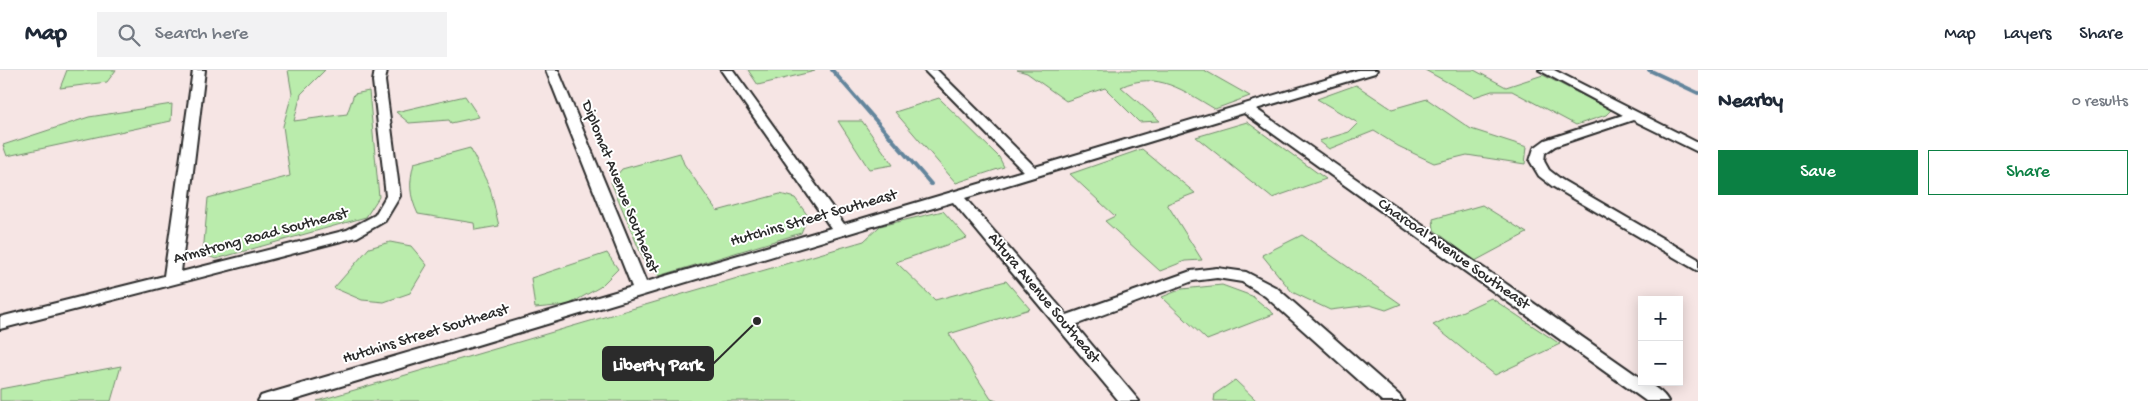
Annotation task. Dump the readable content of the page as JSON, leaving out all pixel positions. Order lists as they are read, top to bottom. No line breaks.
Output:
{"streets":{"street":["Diplomat Avenue Southeast","Hutchins Street Southeast","Armstrong Road Southeast","Charcoal Avenue Southeast","Altura Avenue Southeast"]},"crossings":[["Diplomat Avenue Southeast","Hutchins Street Southeast"],["Hutchins Street Southeast","Charcoal Avenue Southeast"],["Hutchins Street Southeast","Altura Avenue Southeast"]],"places":["Liberty Park"],"page":{"header":"Map","search":"Search here","nav":["Map","Layers","Share"],"heading":["Nearby","0 results"],"buttons":["Save","Share"],"map_buttons":["+","−"]}}
